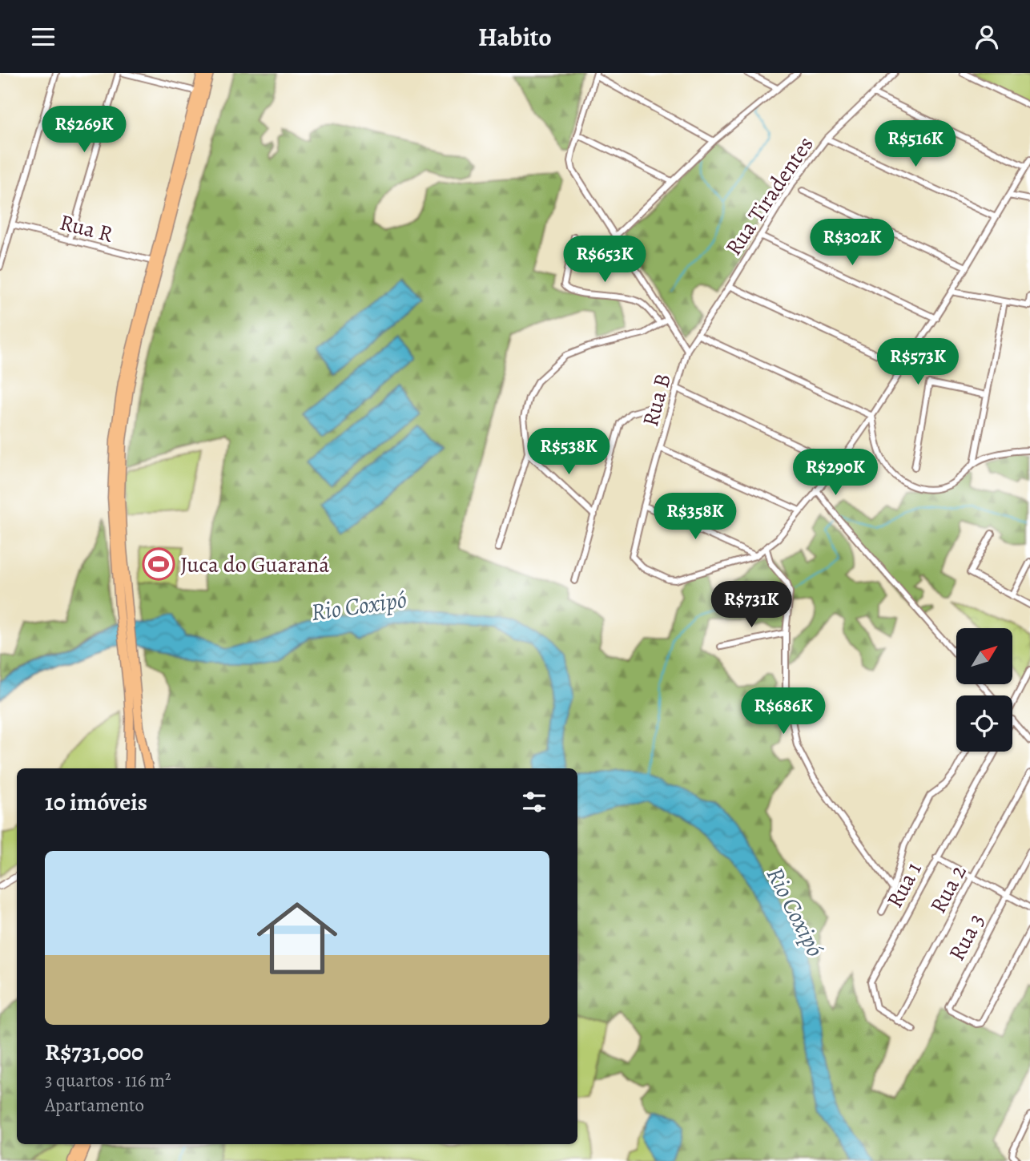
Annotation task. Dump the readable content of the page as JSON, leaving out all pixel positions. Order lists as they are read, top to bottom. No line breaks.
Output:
{"streets":{"street":["Rua Tiradentes","Rua R","Rua B","Rua 1","Rua 2","Rua 3"]},"crossings":[["Rua Tiradentes","Rua B"],["Rua 1","Rua 2"]],"water":["Rio Coxipó"],"places":{"sports":["Juca do Guaraná"]},"north":"top right","page":{"header":"Habito","price":["R$269K","R$516K","R$302K","R$653K","R$573K","R$538K","R$290K","R$358K","R$731K","R$686K"],"heading":"10 imóveis","list":[{"name":"R$731,000","note":"3 quartos · 116 m² · Apartamento"}]}}
